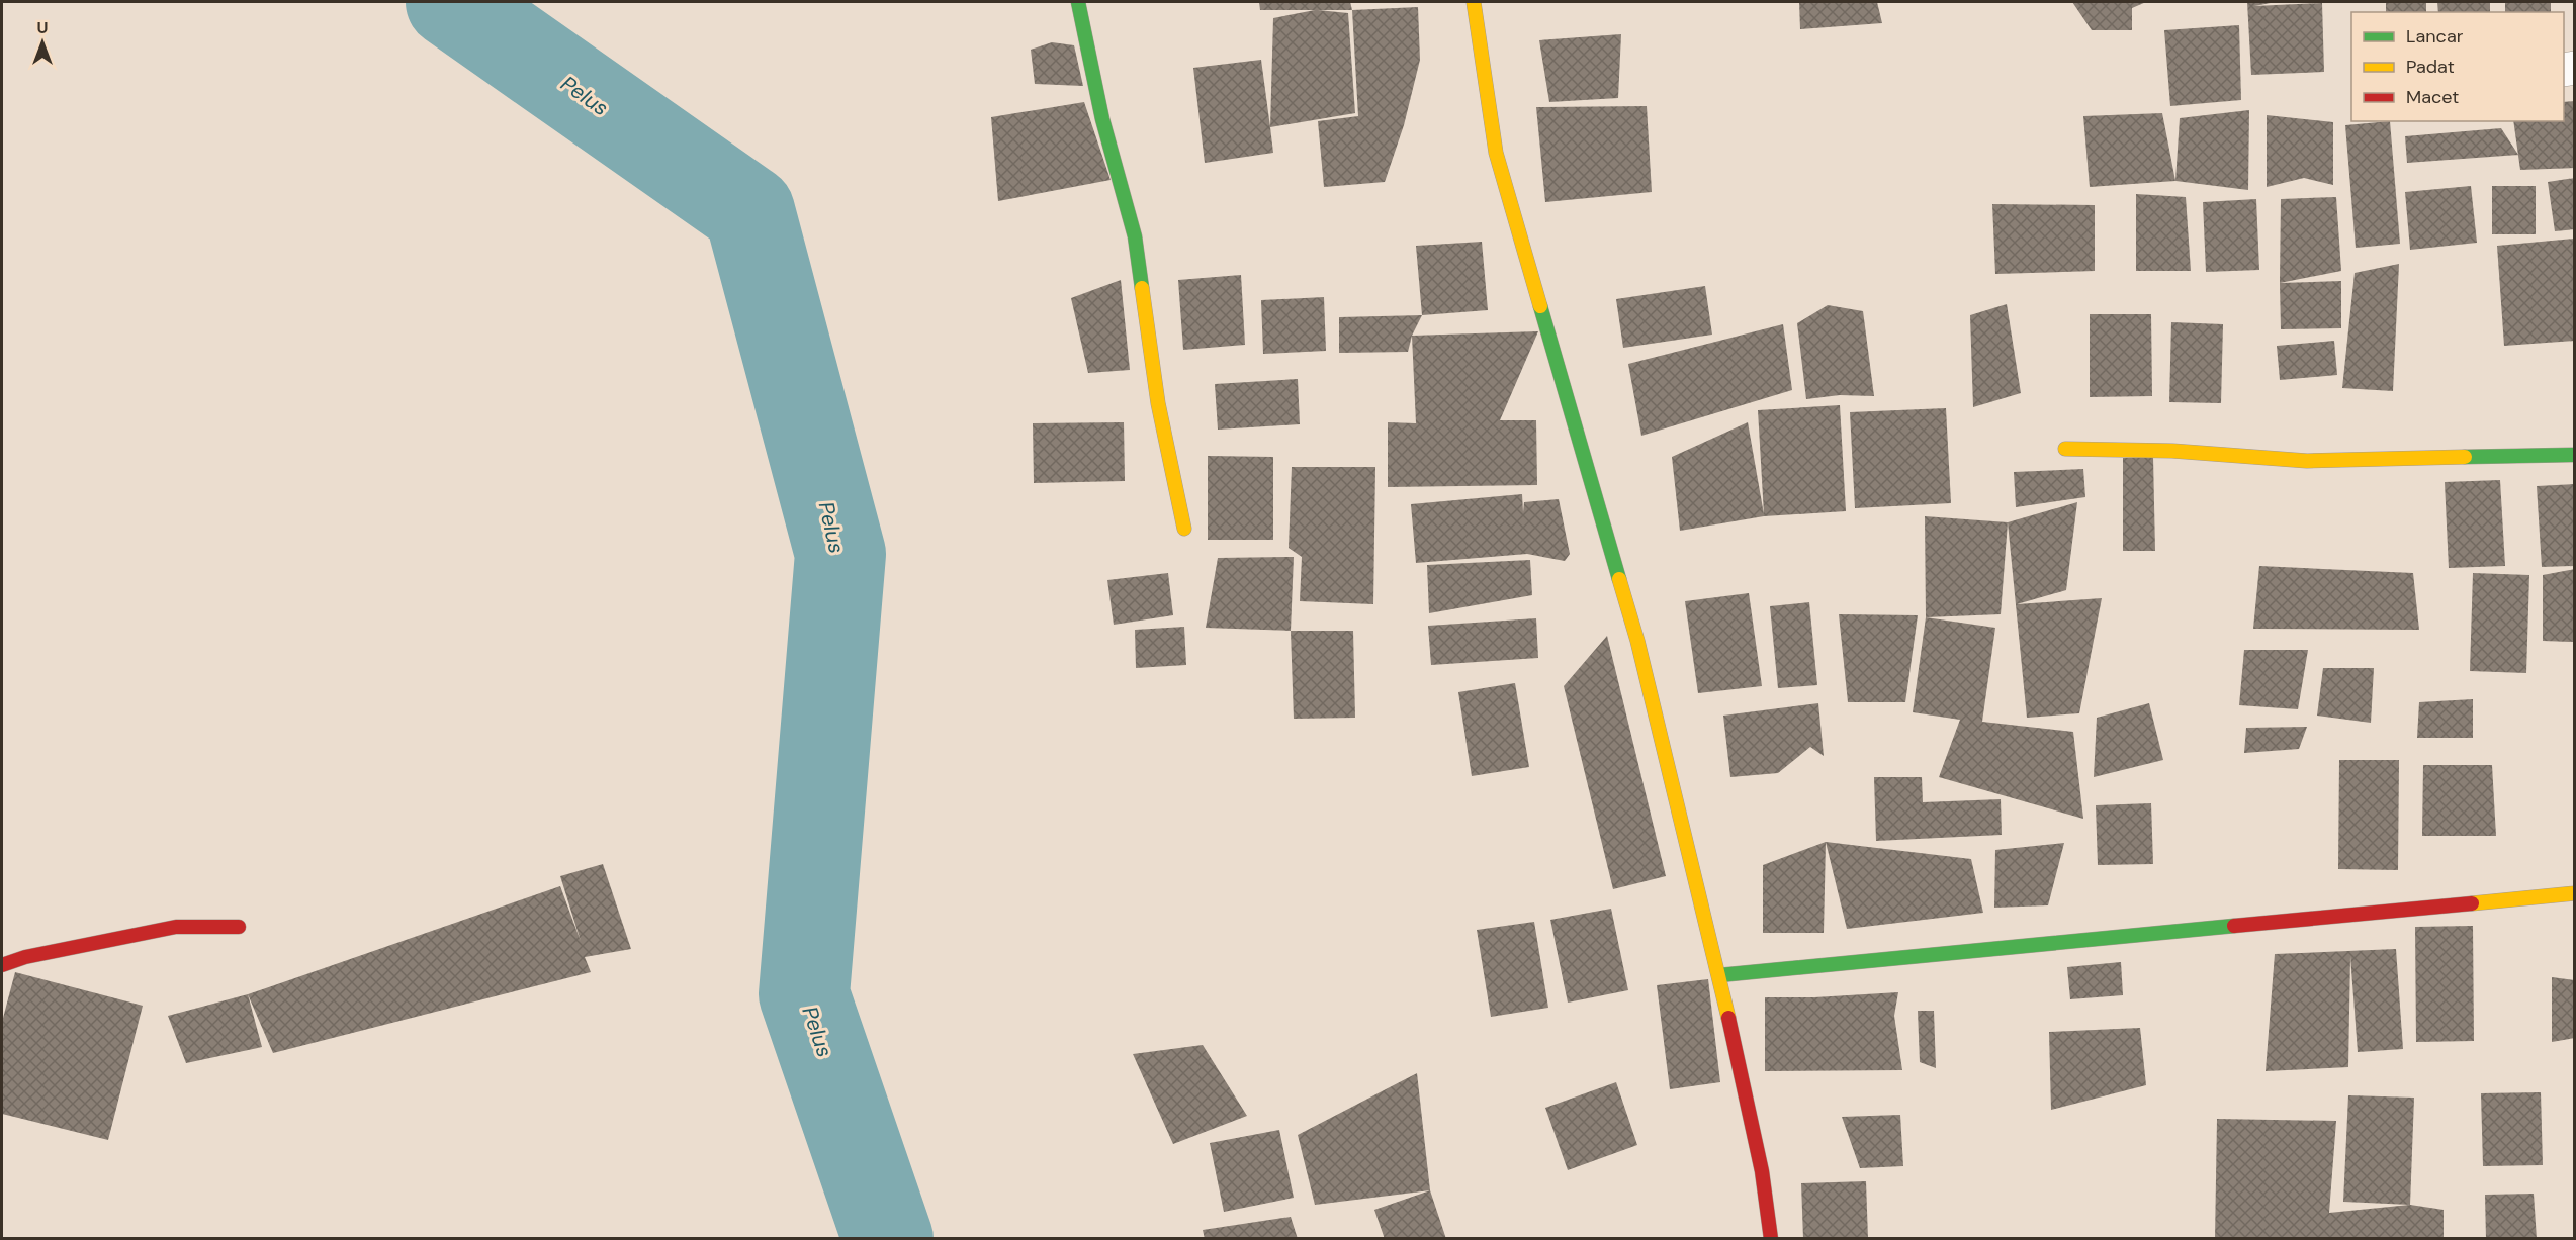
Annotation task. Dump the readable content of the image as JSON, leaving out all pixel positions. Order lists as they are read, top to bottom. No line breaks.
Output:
{"water":["Pelus"],"legend":["Lancar","Padat","Macet"],"north":"top"}
